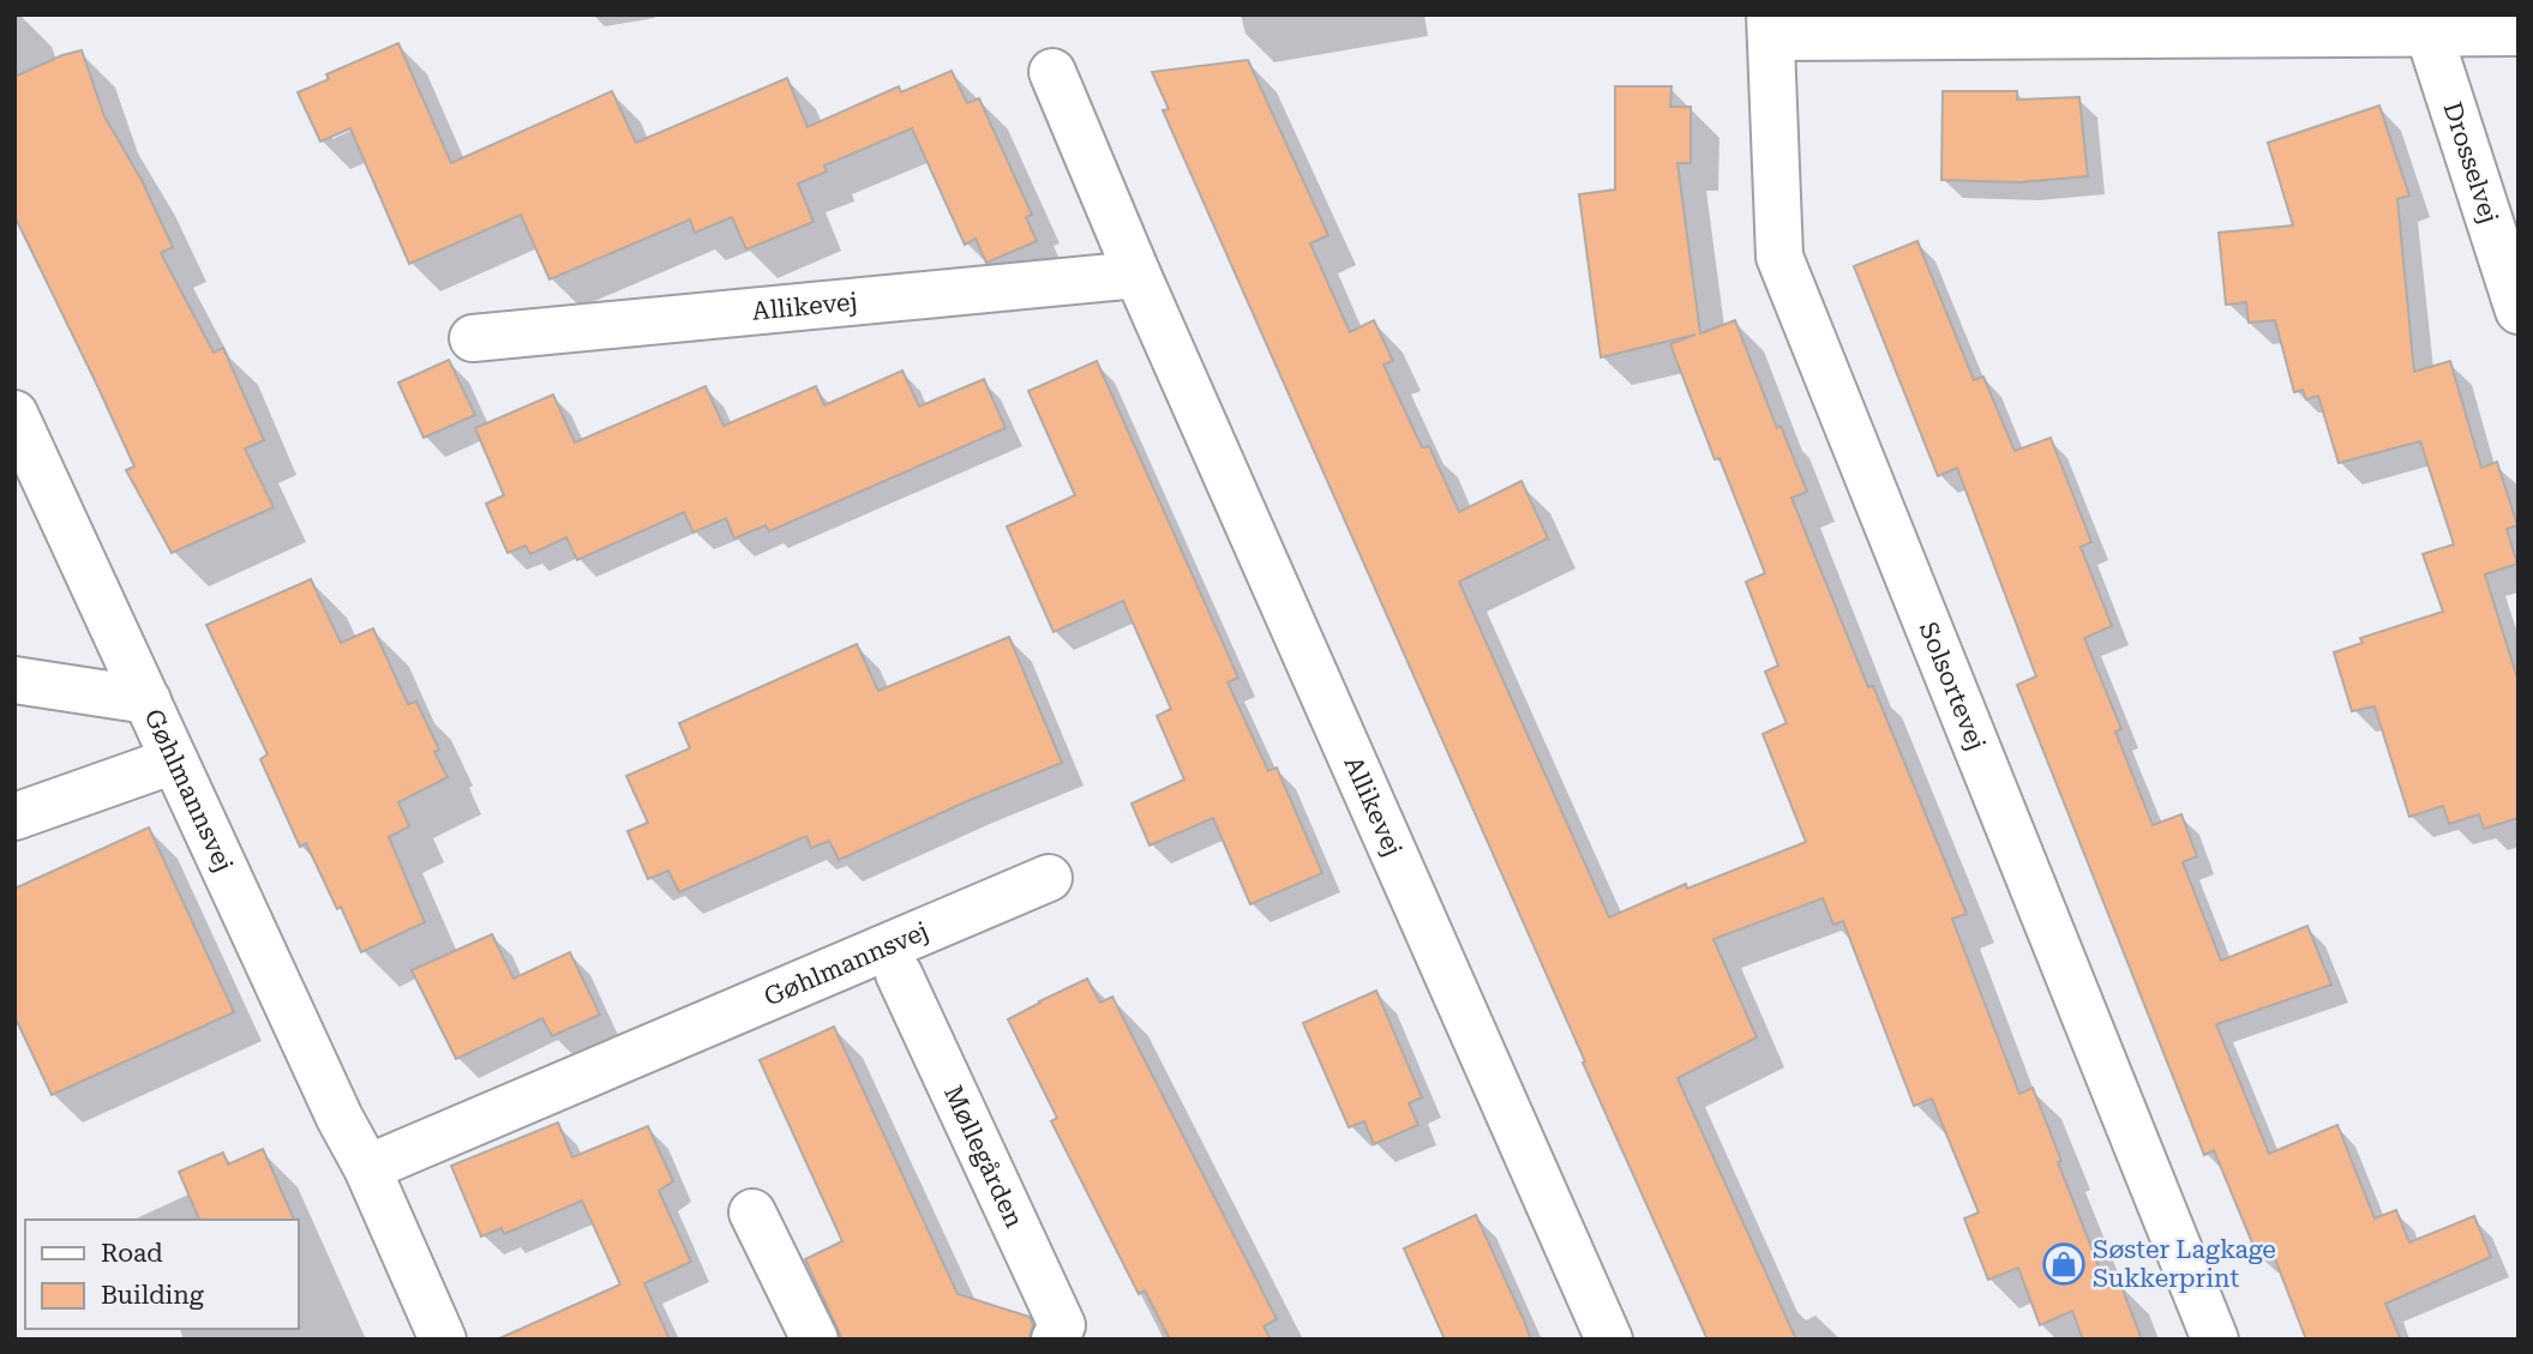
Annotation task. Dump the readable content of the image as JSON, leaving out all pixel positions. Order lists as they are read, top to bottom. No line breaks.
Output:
{"streets":{"street":["Drosselvej","Allikevej","Solsortevej","Gøhlmannsvej","Møllegården"]},"places":{"shop":["Søster Lagkage Sukkerprint"]},"legend":["Road","Building"]}
